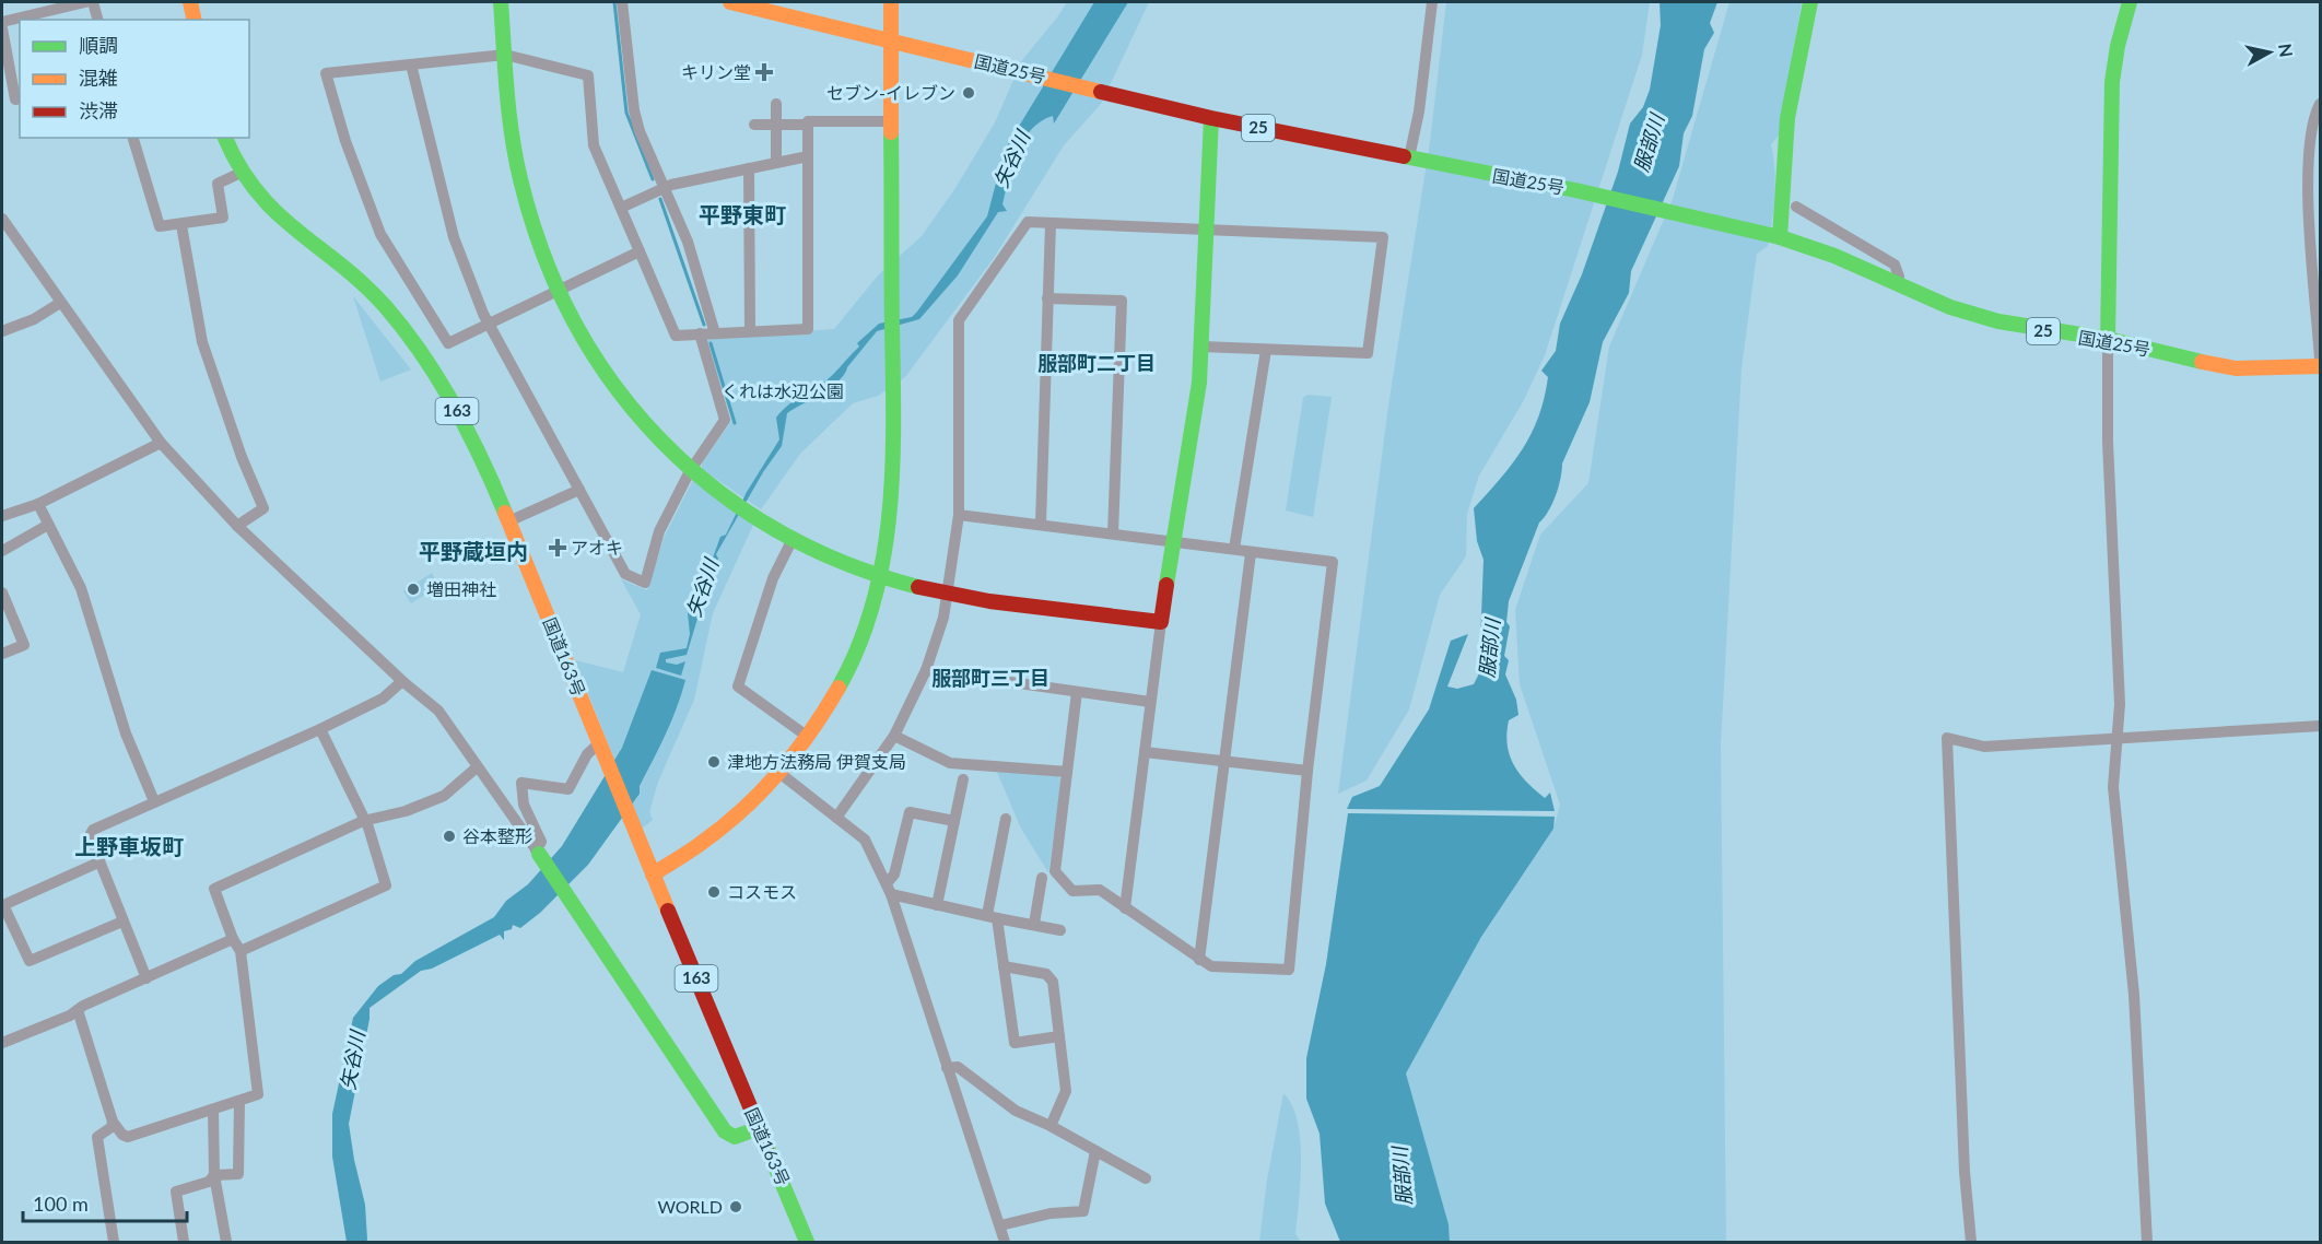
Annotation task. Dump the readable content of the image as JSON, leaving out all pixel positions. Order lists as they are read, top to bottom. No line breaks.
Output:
{"streets":{"main road":["国道25号","25","163","国道163号"]},"districts":["平野東町","服部町二丁目","平野蔵垣内","服部町三丁目","上野車坂町"],"water":["服部川","矢谷川"],"parks":["くれは水辺公園"],"places":{"health":["キリン堂","アオキ"],"other":["セブン-イレブン","増田神社","津地方法務局 伊賀支局","谷本整形","コスモス","WORLD"]},"legend":["順調","混雑","渋滞"],"scale_bar":"100 m","north":"right"}
